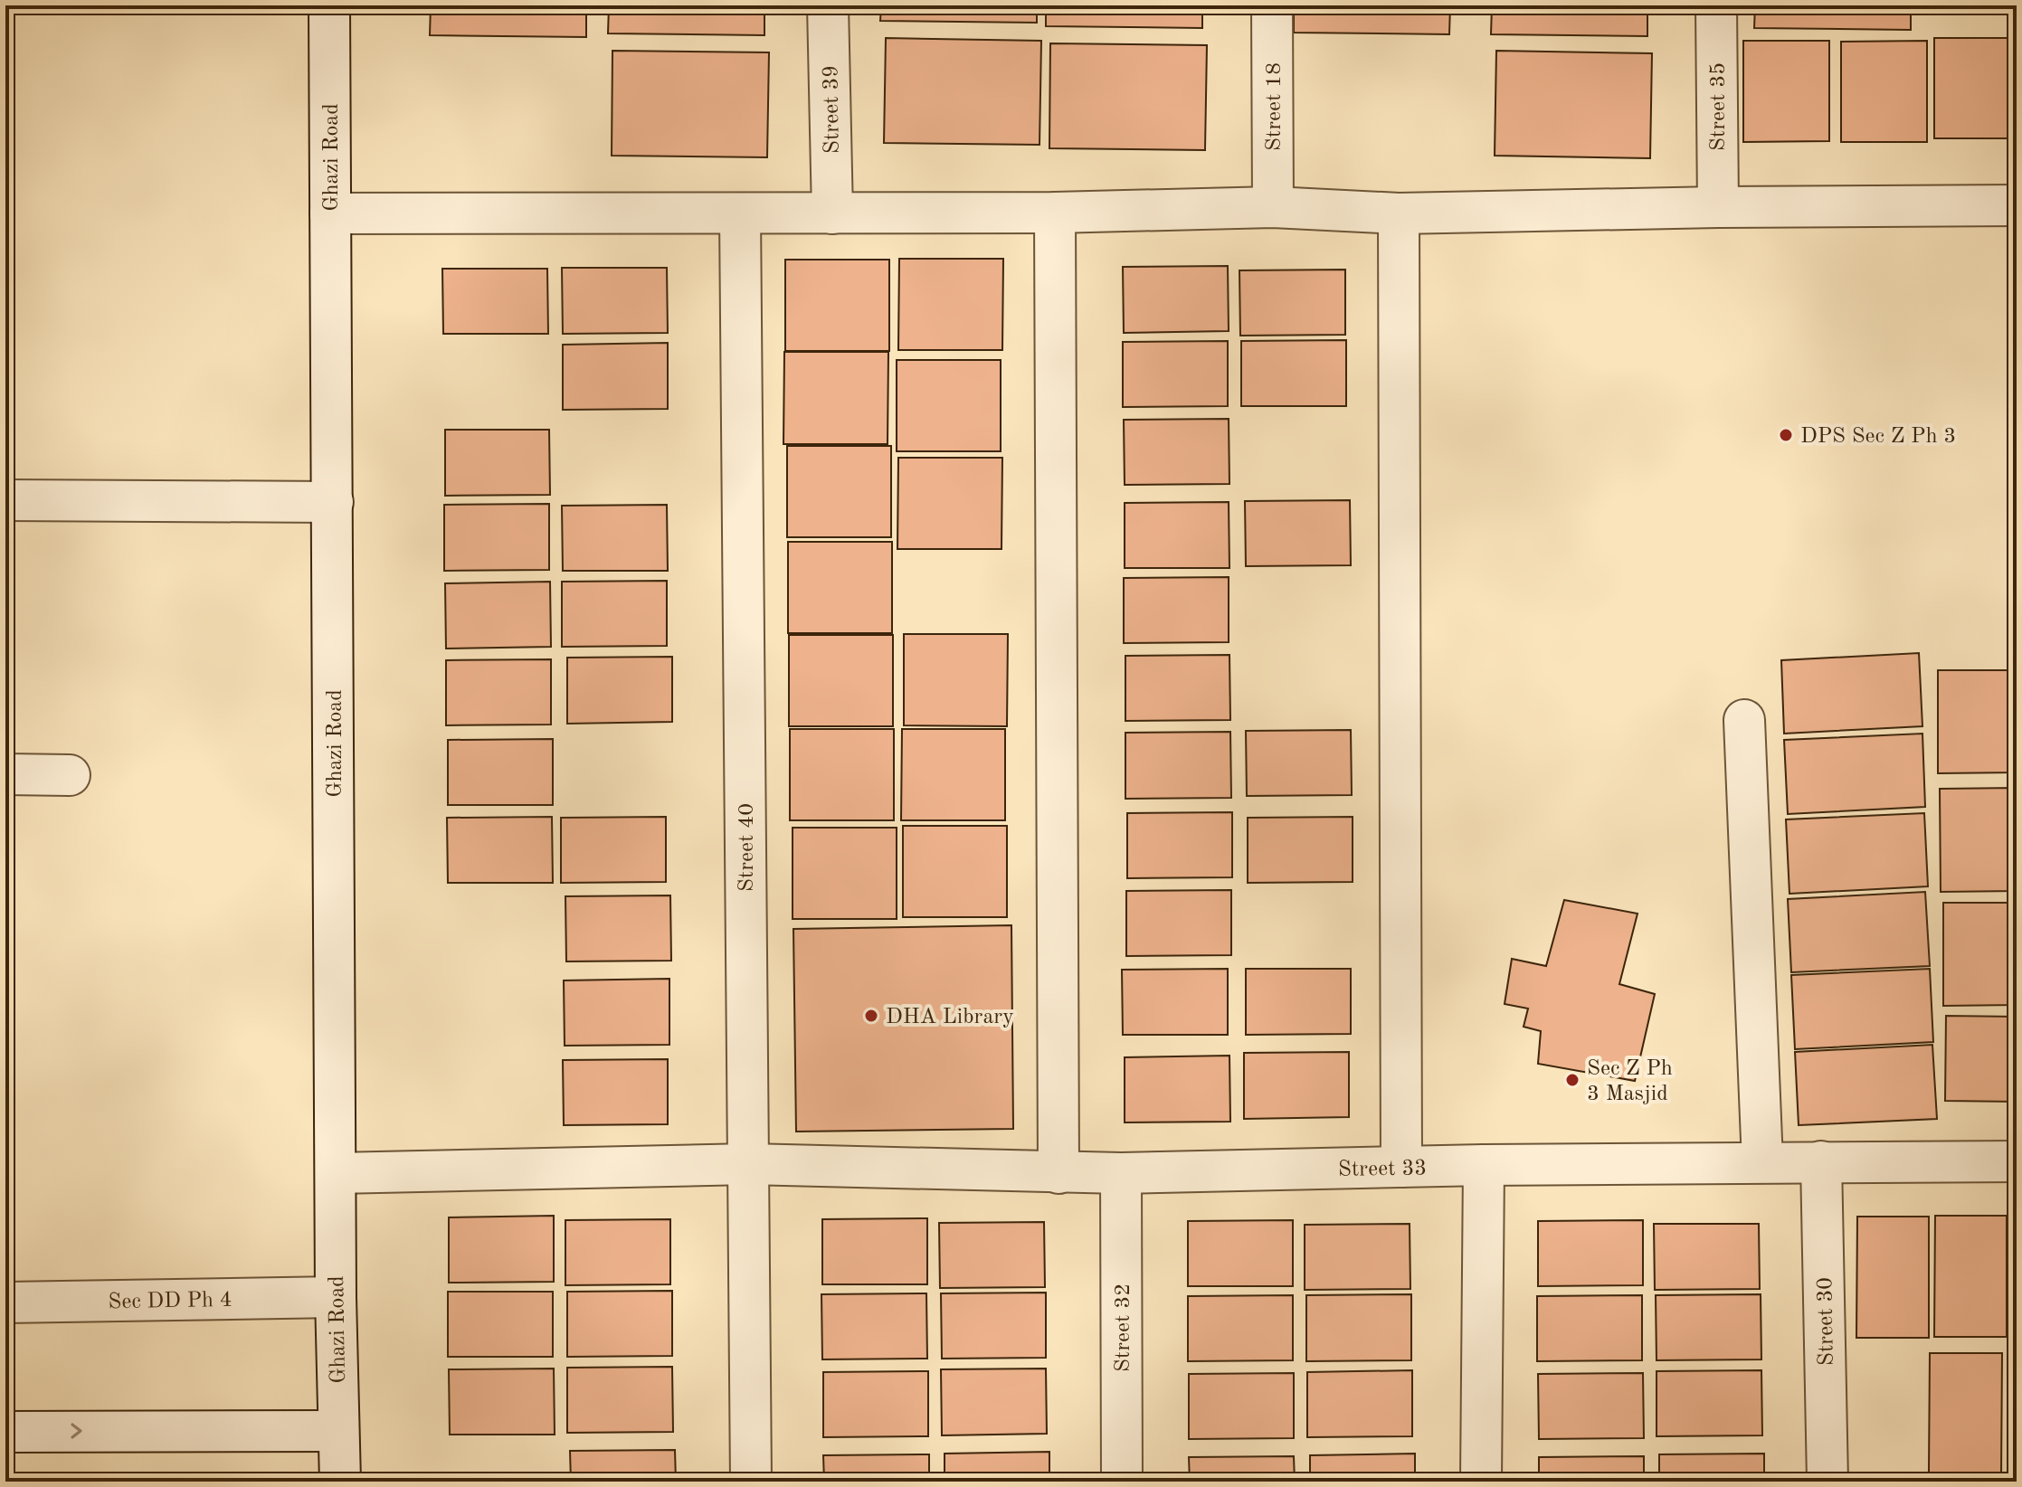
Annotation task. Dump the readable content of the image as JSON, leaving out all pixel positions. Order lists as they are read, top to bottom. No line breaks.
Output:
{"streets":{"street":["Street 18","Street 35","Street 39","Ghazi Road","Street 40","Street 33","Sec DD Ph 4","Street 30","Street 32"]},"crossings":[["Ghazi Road","Street 33"],["Ghazi Road","Sec DD Ph 4"],["Street 40","Street 33"],["Street 33","Street 30"],["Street 33","Street 32"]],"places":["DPS Sec Z Ph 3","DHA Library","Sec Z Ph 3 Masjid"]}
